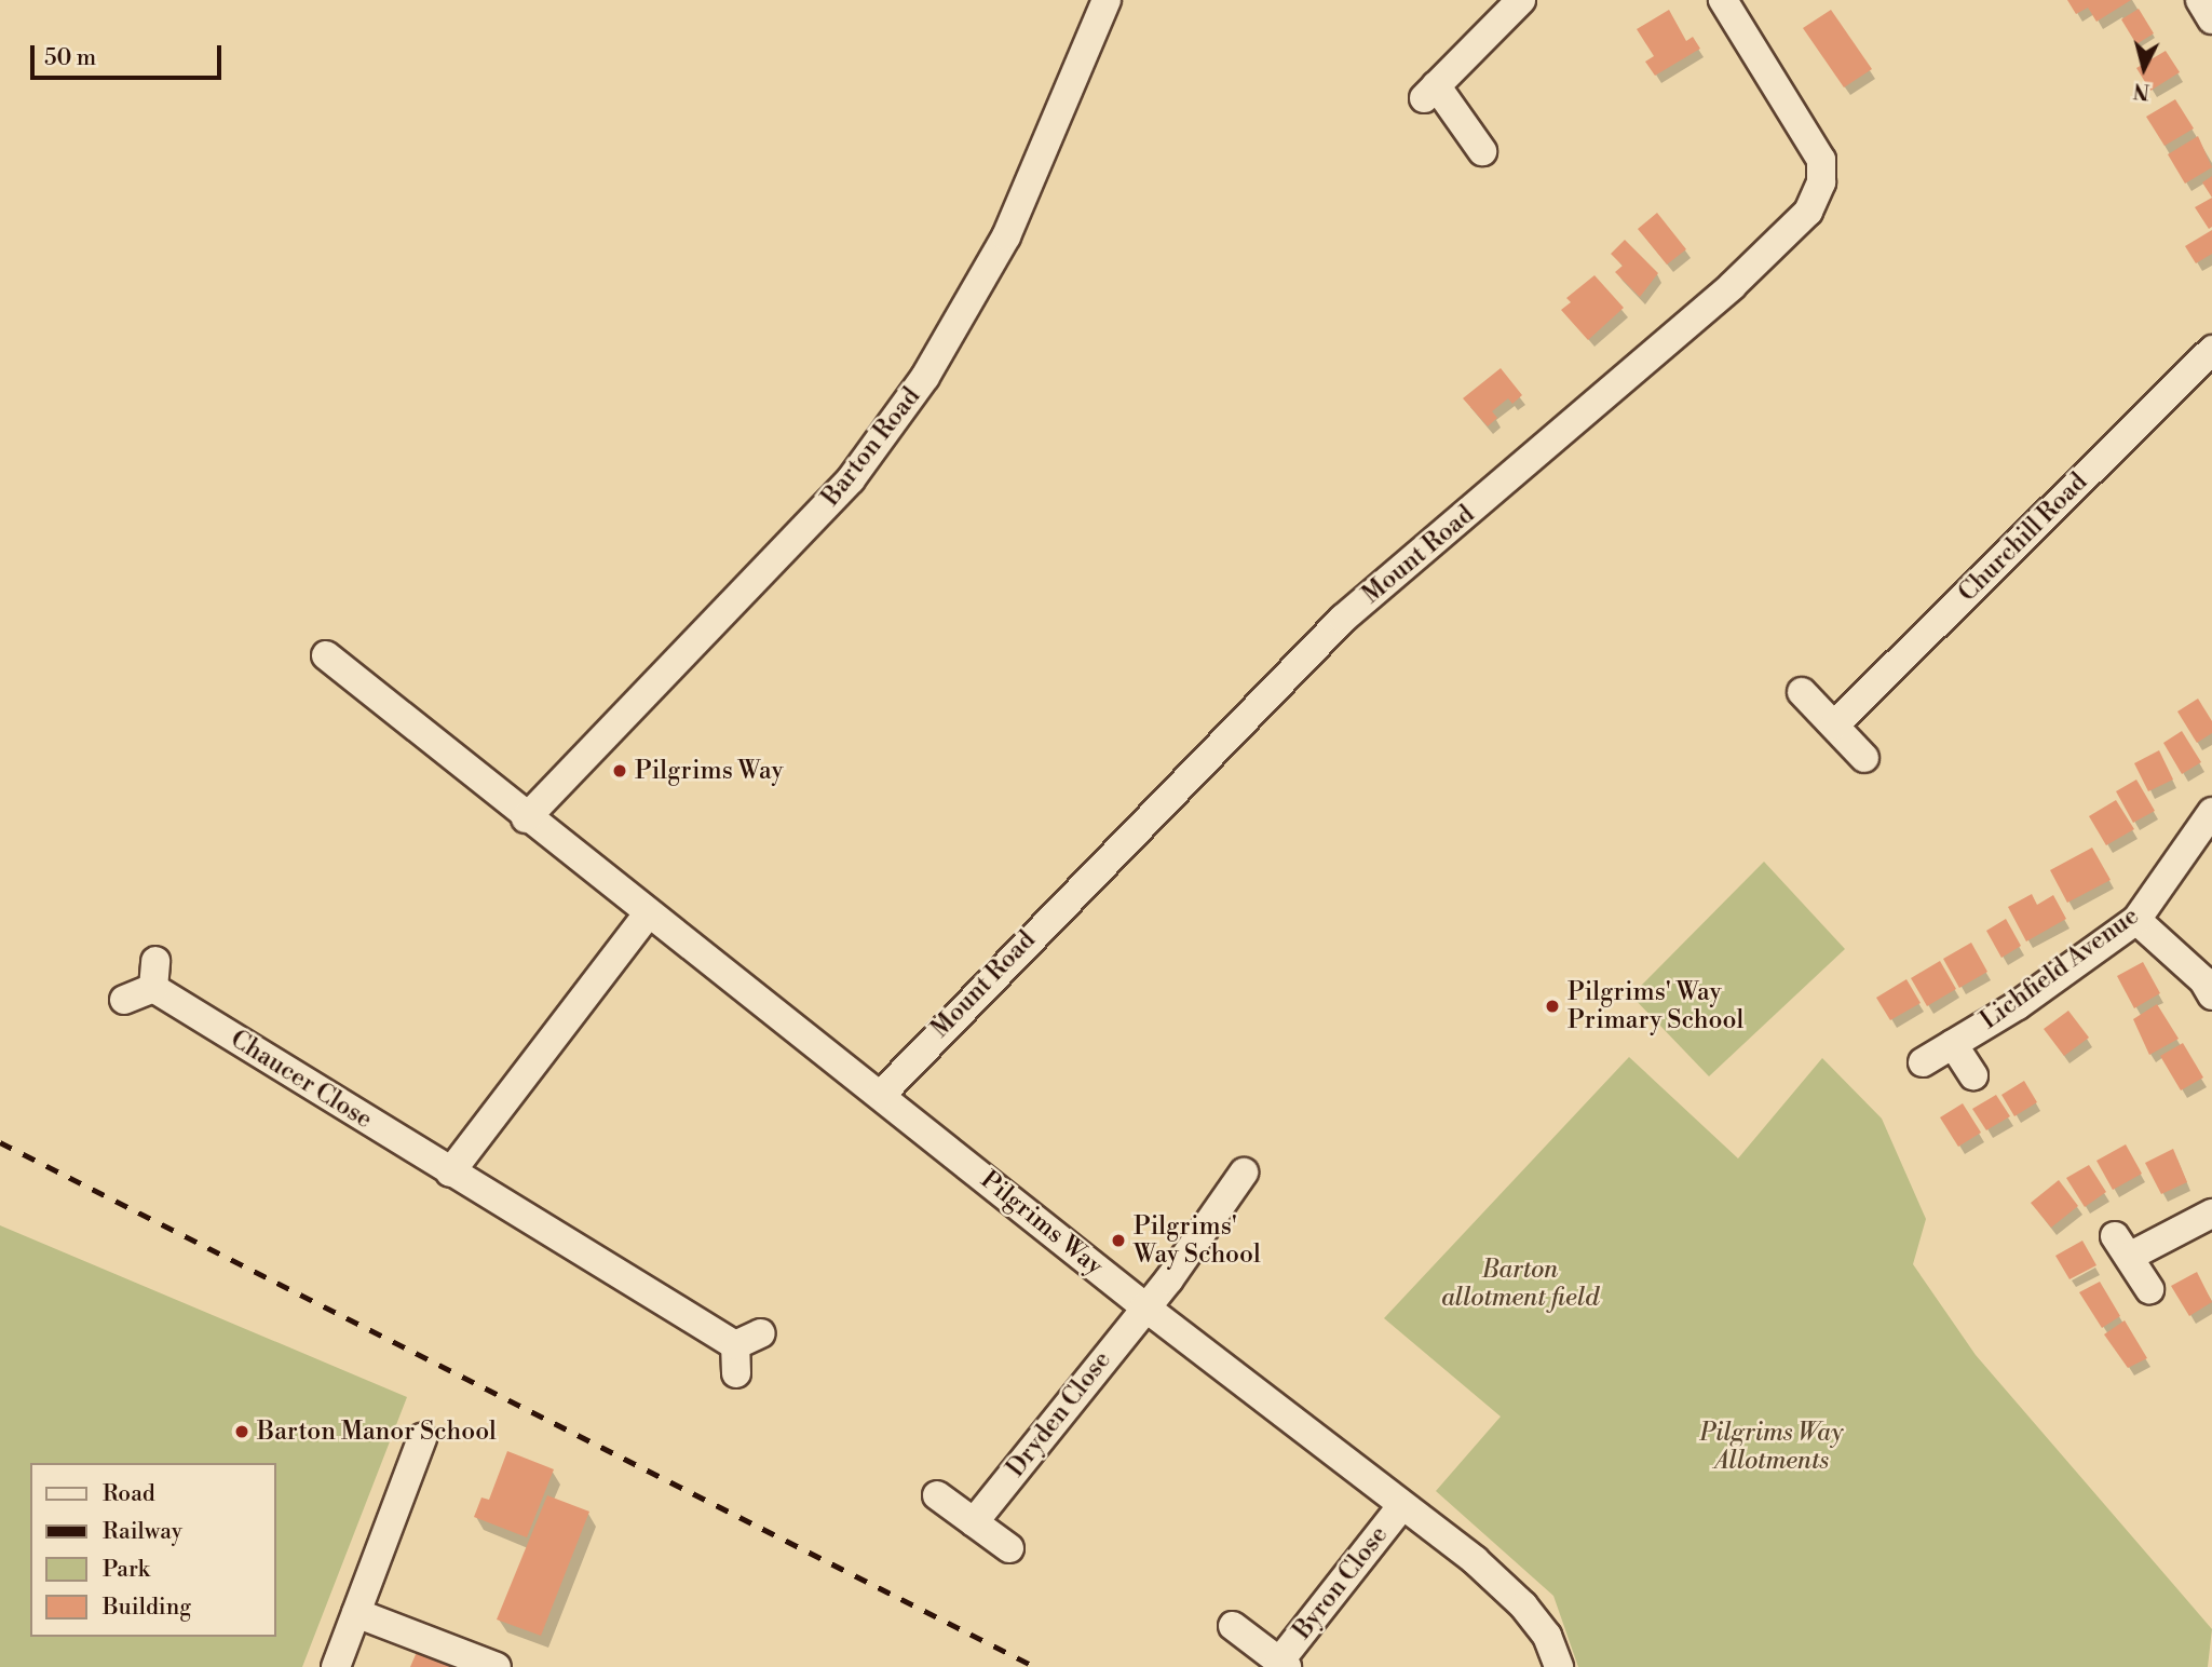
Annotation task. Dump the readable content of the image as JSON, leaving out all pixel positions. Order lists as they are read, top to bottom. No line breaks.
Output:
{"streets":{"street":["Barton Road","Churchill Road","Mount Road","Lichfield Avenue","Chaucer Close","Pilgrims Way","Dryden Close","Byron Close"]},"crossings":[["Barton Road","Pilgrims Way"],["Mount Road","Pilgrims Way"],["Pilgrims Way","Dryden Close"],["Pilgrims Way","Byron Close"]],"parks":["Barton allotment field","Pilgrims Way Allotments"],"places":["Pilgrims Way","Pilgrims' Way Primary School","Pilgrims' Way School","Barton Manor School"],"legend":["Road","Railway","Park","Building"],"scale_bar":"50 m","north":"bottom"}
